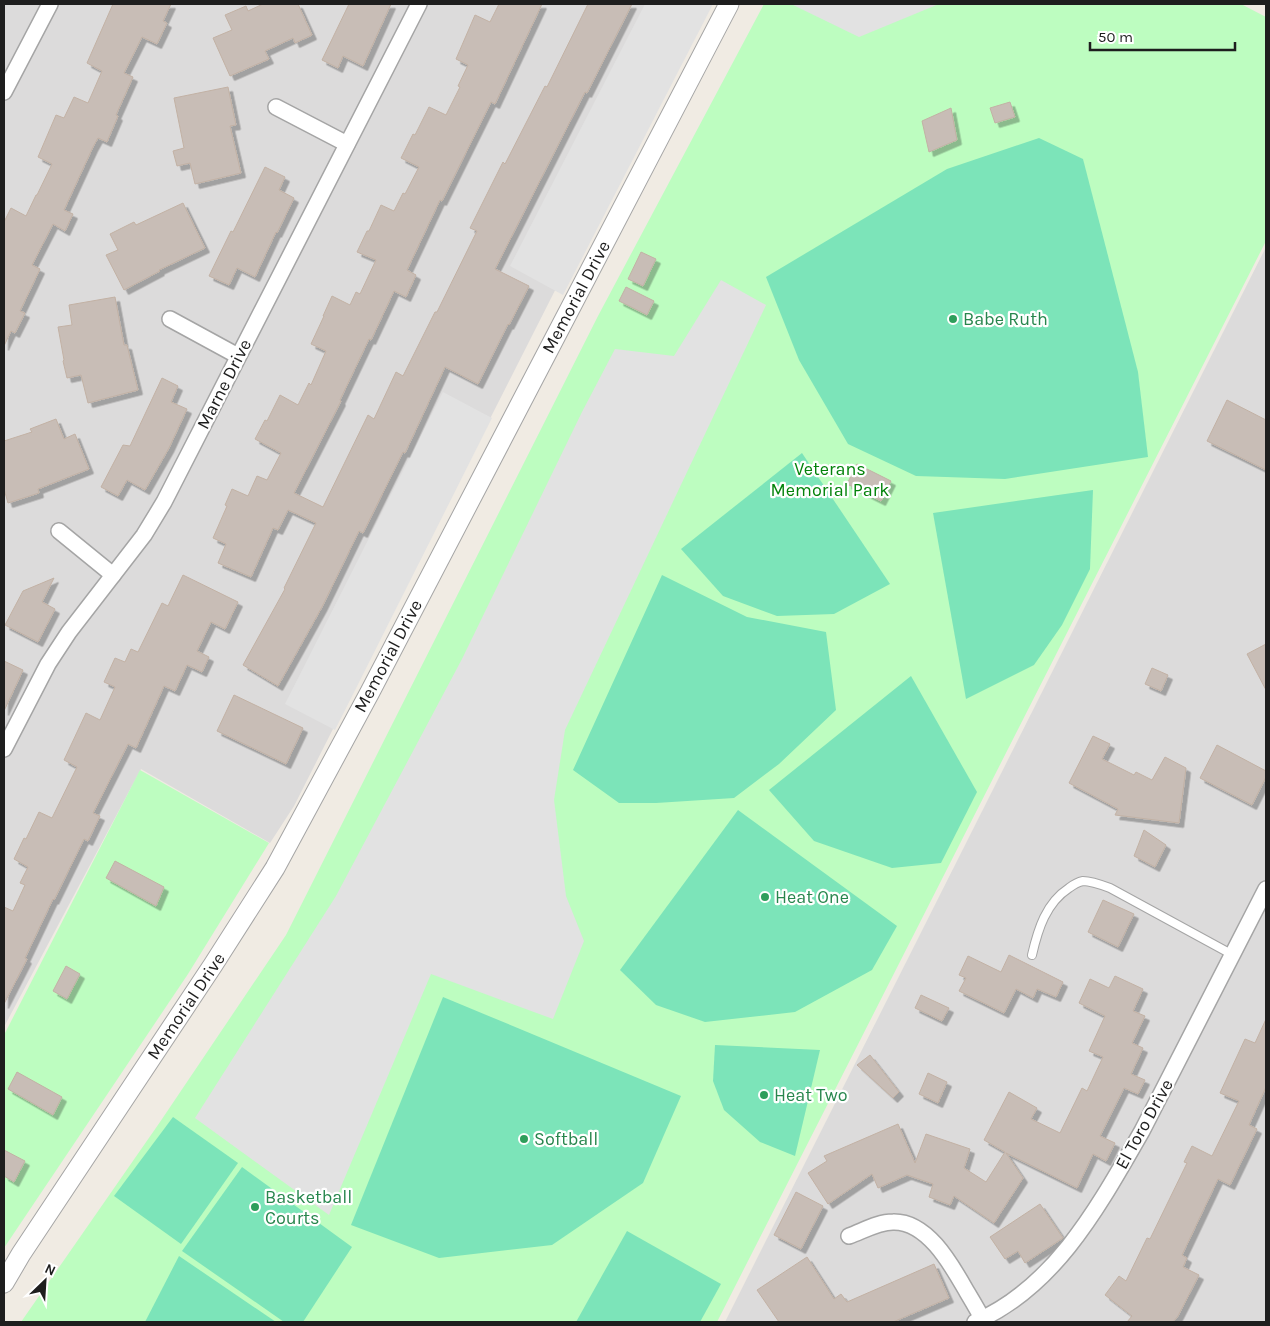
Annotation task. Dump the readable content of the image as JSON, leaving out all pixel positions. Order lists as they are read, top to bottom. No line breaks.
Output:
{"streets":{"street":["Memorial Drive","Marne Drive","El Toro Drive"]},"parks":["Veterans Memorial Park"],"places":["Babe Ruth","Heat One","Heat Two","Softball","Basketball Courts"],"scale_bar":"50 m","north":"top right"}
